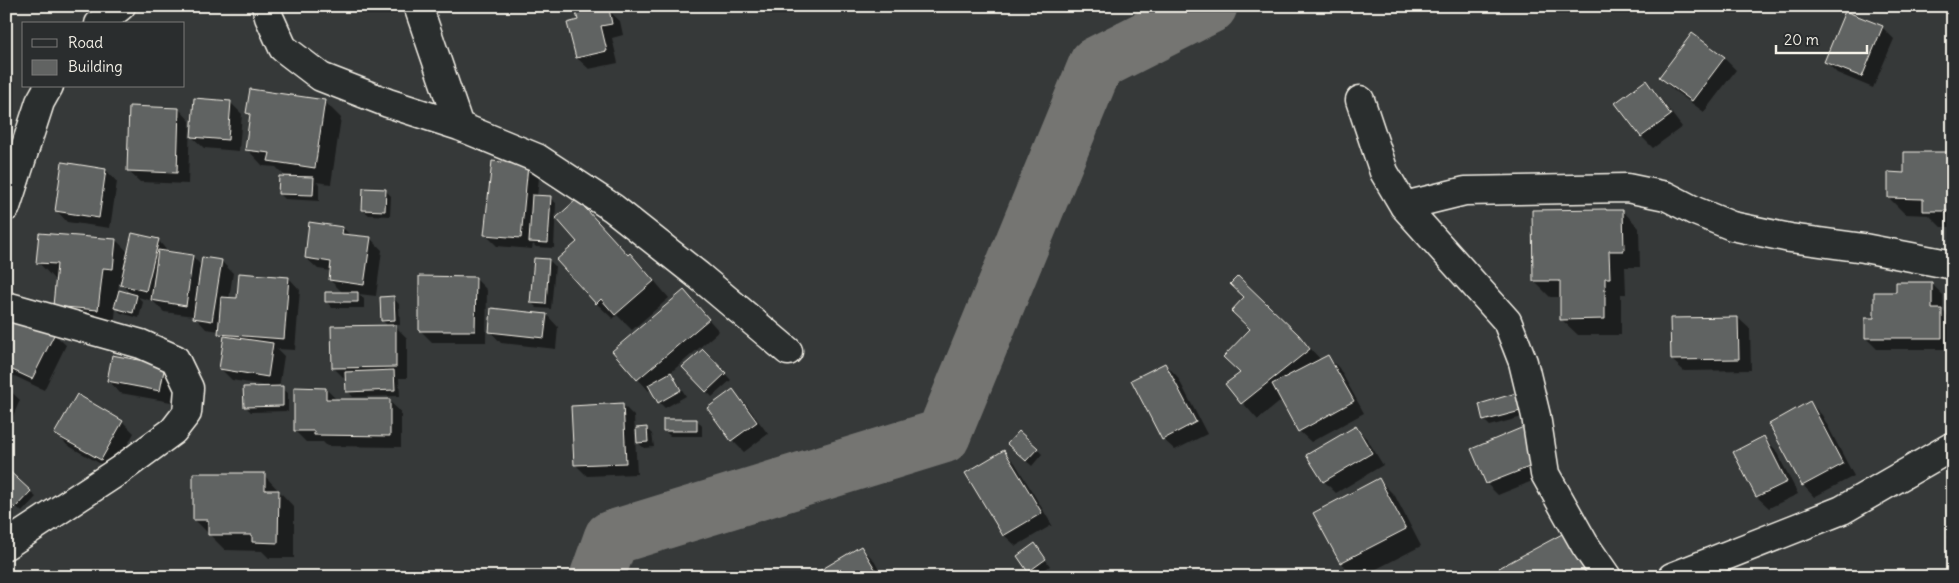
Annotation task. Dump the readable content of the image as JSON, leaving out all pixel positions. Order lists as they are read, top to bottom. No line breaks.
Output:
{"legend":["Road","Building"],"scale_bar":"20 m"}
